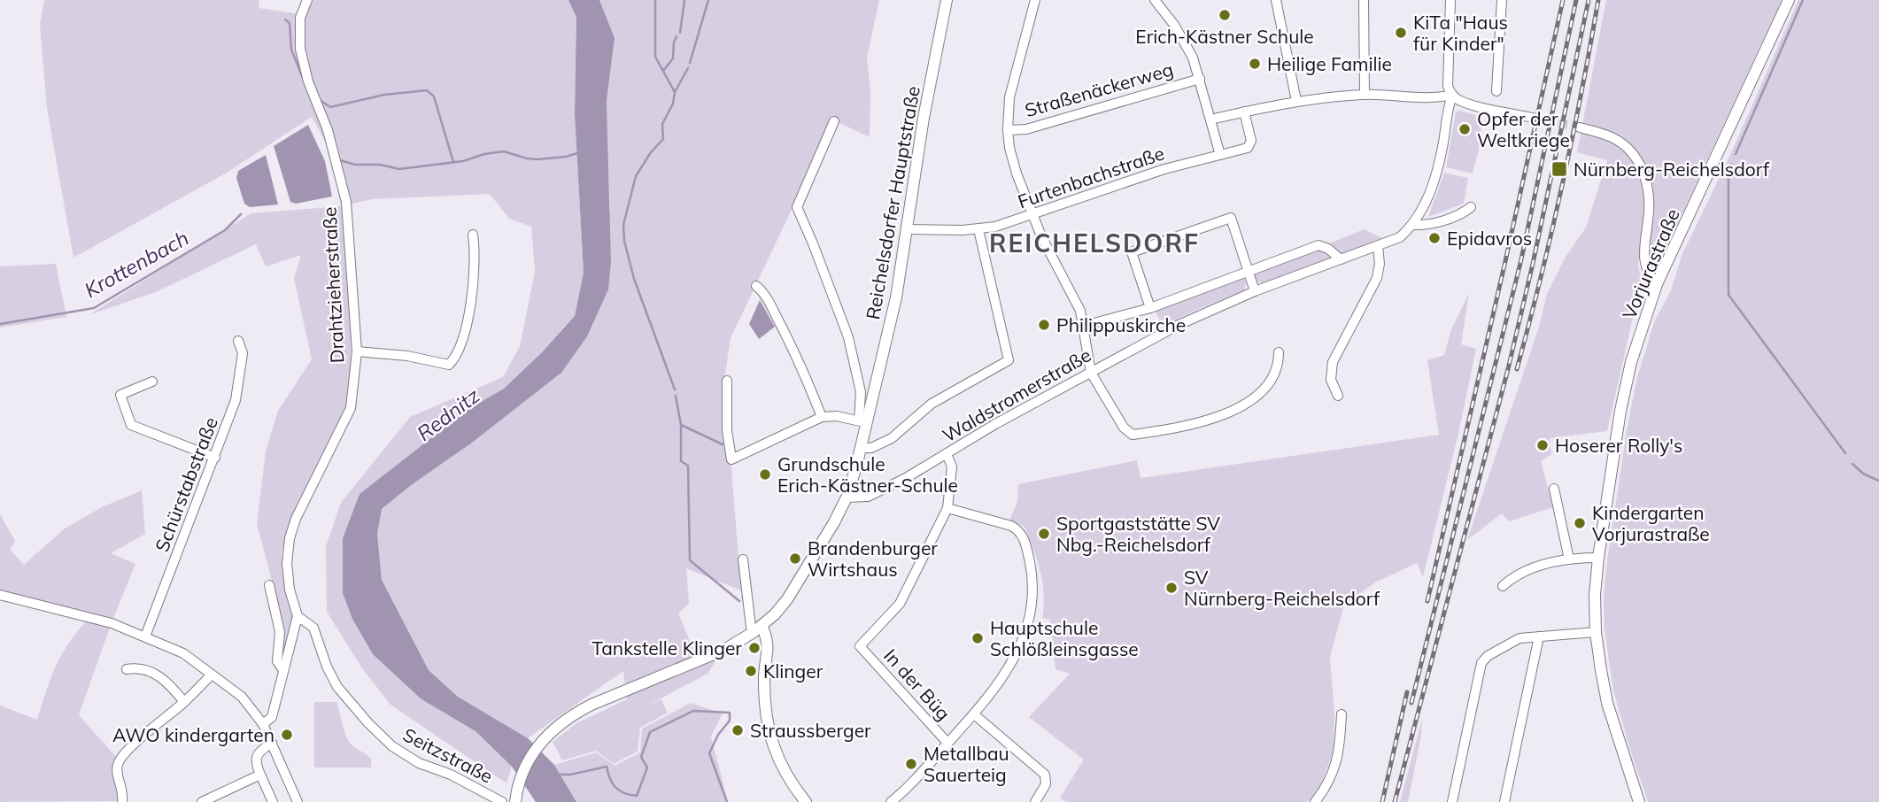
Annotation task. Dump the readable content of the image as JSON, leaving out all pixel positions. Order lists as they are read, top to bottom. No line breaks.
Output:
{"streets":{"main road":["Reichelsdorfer Hauptstraße","Vorjurastraße"],"street":["Straßenäckerweg","Furtenbachstraße","Drahtzieherstraße","Waldstromerstraße","Schürstabstraße","In der Büg","Seitzstraße"]},"crossings":[["Furtenbachstraße","Reichelsdorfer Hauptstraße"],["Reichelsdorfer Hauptstraße","Waldstromerstraße"],["Drahtzieherstraße","Seitzstraße"],["Waldstromerstraße","In der Büg"]],"districts":["REICHELSDORF"],"water":["Krottenbach","Rednitz"],"places":{"other":["Erich-Kästner Schule","KiTa \"Haus für Kinder\"","Heilige Familie","Opfer der Weltkriege","Epidavros","Philippuskirche","Hoserer Rolly's","Grundschule Erich-Kästner-Schule","Kindergarten Vorjurastraße","Sportgaststätte SV Nbg.-Reichelsdorf","Brandenburger Wirtshaus","SV Nürnberg-Reichelsdorf","Hauptschule Schlößleinsgasse","Tankstelle Klinger","Klinger","Straussberger","AWO kindergarten","Metallbau Sauerteig"],"transit":["Nürnberg-Reichelsdorf"]}}
